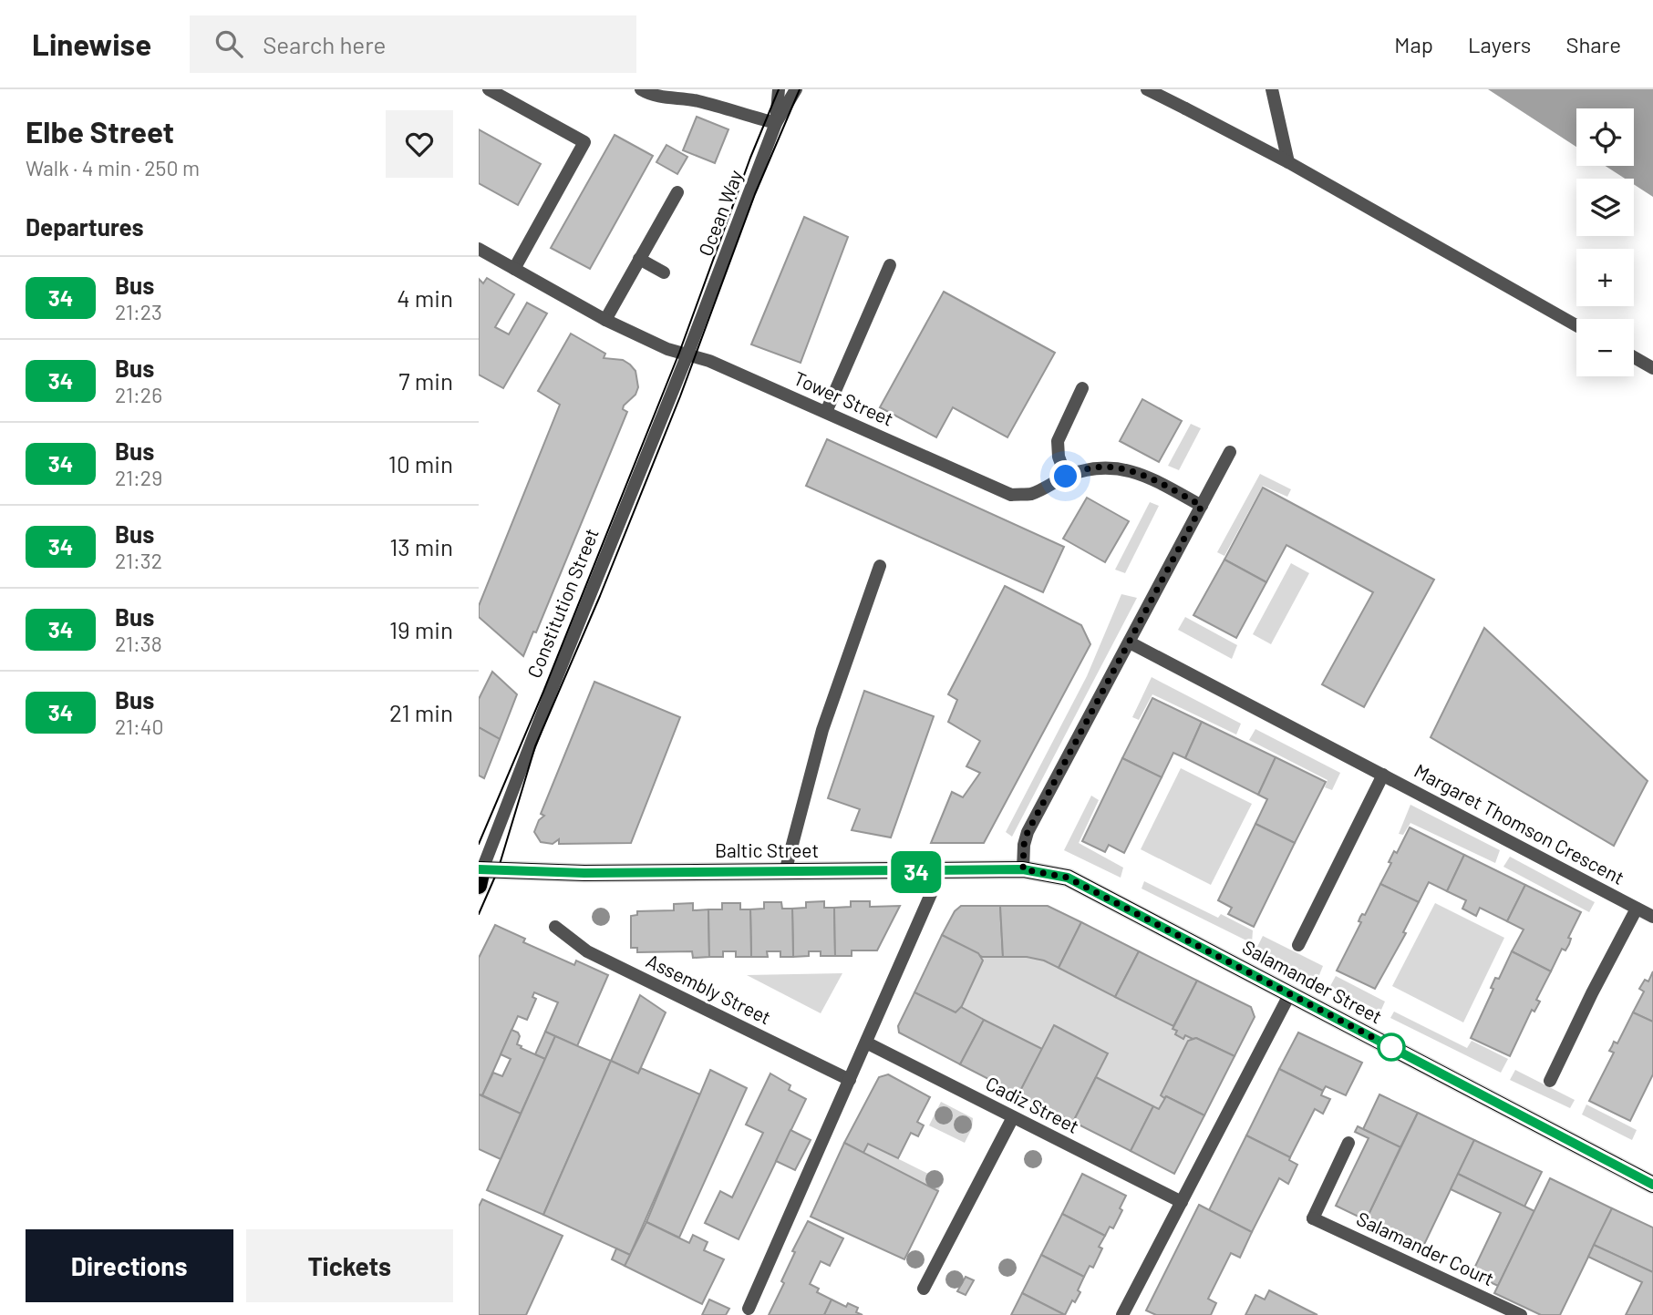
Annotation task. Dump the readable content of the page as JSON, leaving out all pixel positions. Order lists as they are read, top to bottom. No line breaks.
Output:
{"streets":{"main road":["Baltic Street","Salamander Street"],"street":["Ocean Way","Tower Street","Constitution Street","Margaret Thomson Crescent","Assembly Street","Cadiz Street","Salamander Court"]},"crossings":[["Ocean Way","Tower Street"],["Ocean Way","Constitution Street"],["Tower Street","Constitution Street"],["Constitution Street","Baltic Street"],["Baltic Street","Salamander Street"]],"lines":["bus line 34"],"page":{"header":"Linewise","search":"Search here","nav":["Map","Layers","Share"],"heading":[["Elbe Street","Walk · 4 min · 250 m"],"Departures"],"on_map":"34","map_buttons":["+","−"],"list":[{"mark":"34","name":"Bus","note":"21:23","value":"4 min"},{"mark":"34","name":"Bus","note":"21:26","value":"7 min"},{"mark":"34","name":"Bus","note":"21:29","value":"10 min"},{"mark":"34","name":"Bus","note":"21:32","value":"13 min"},{"mark":"34","name":"Bus","note":"21:38","value":"19 min"},{"mark":"34","name":"Bus","note":"21:40","value":"21 min"}],"buttons":["Directions","Tickets"]}}
